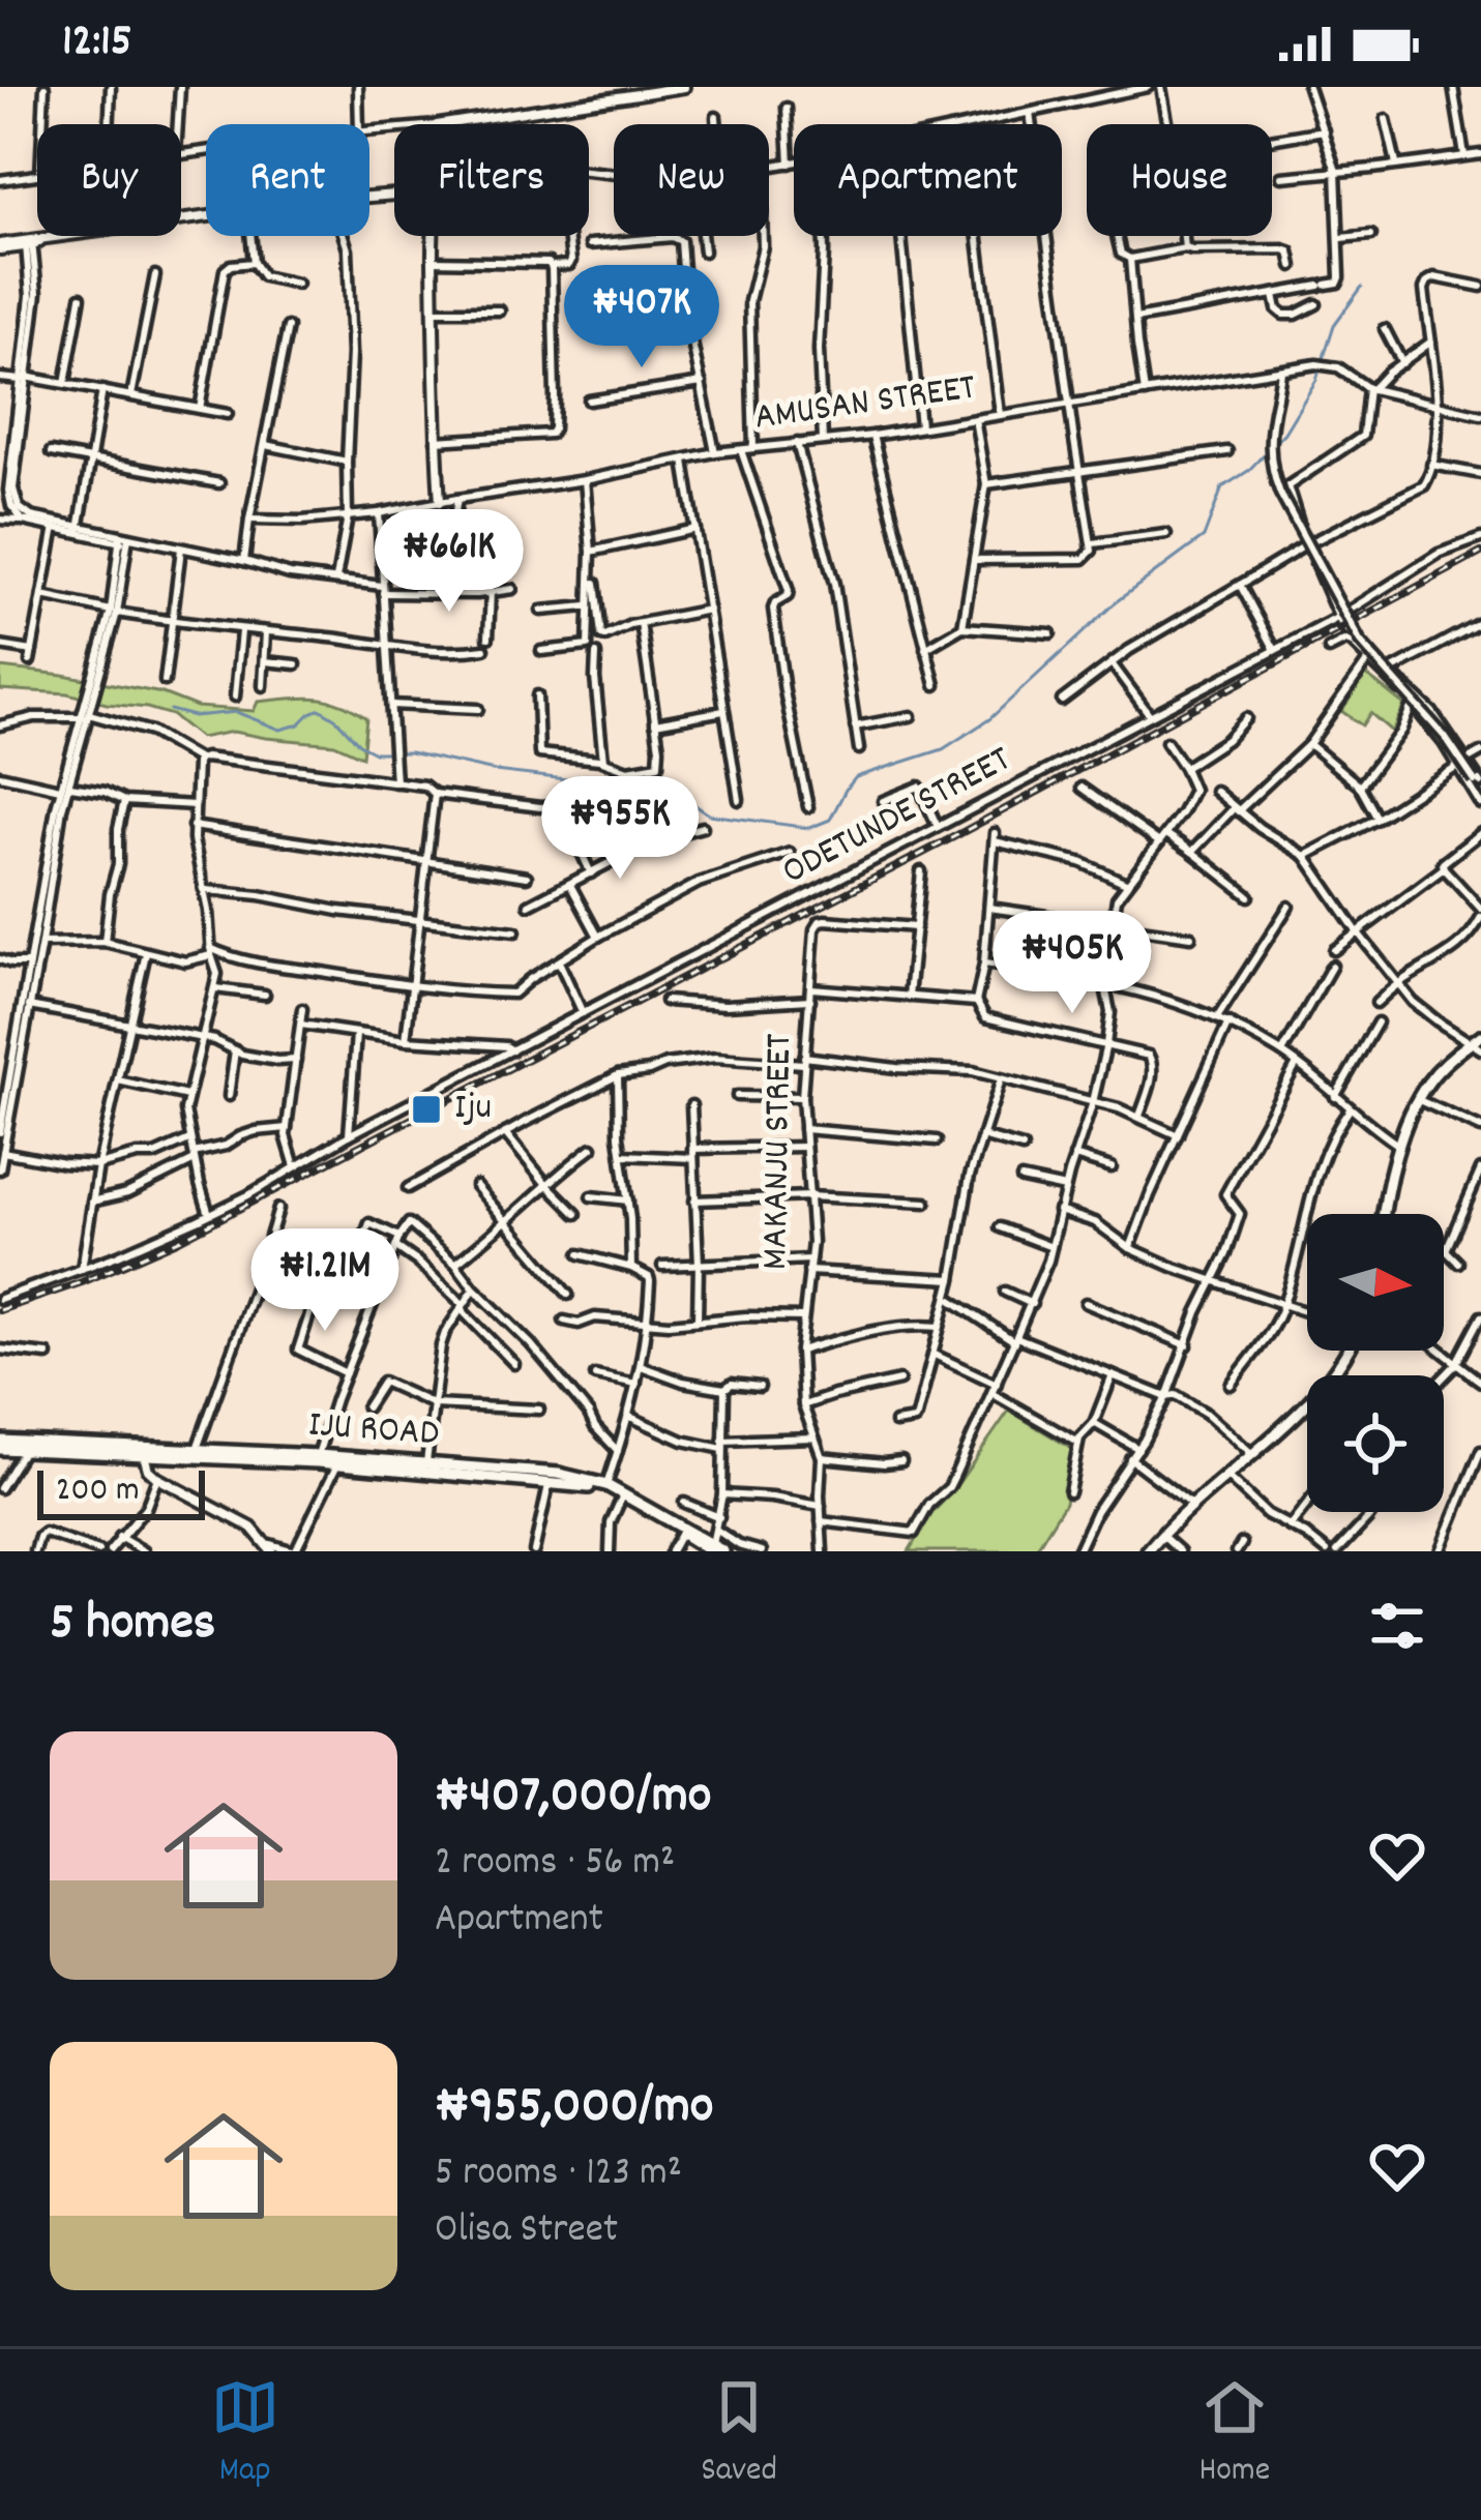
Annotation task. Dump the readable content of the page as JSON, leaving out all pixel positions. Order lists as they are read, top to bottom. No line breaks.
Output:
{"streets":{"main road":["IJU ROAD"],"street":["AMUSAN STREET","ODETUNDE STREET","MAKANJU STREET"]},"places":{"transit":["Iju"]},"scale_bar":"200 m","north":"right","page":{"status":"12:15","chip":["Buy","Rent","Filters","New","Apartment","House"],"price":["₦407K","₦661K","₦955K","₦405K","₦1.21M"],"scale":"200 m","heading":"5 homes","list":[{"name":"₦407,000/mo","note":"2 rooms · 56 m² · Apartment"},{"name":"₦955,000/mo","note":"5 rooms · 123 m² · Olisa Street"}],"tabs":["Map","Saved","Home"]}}
